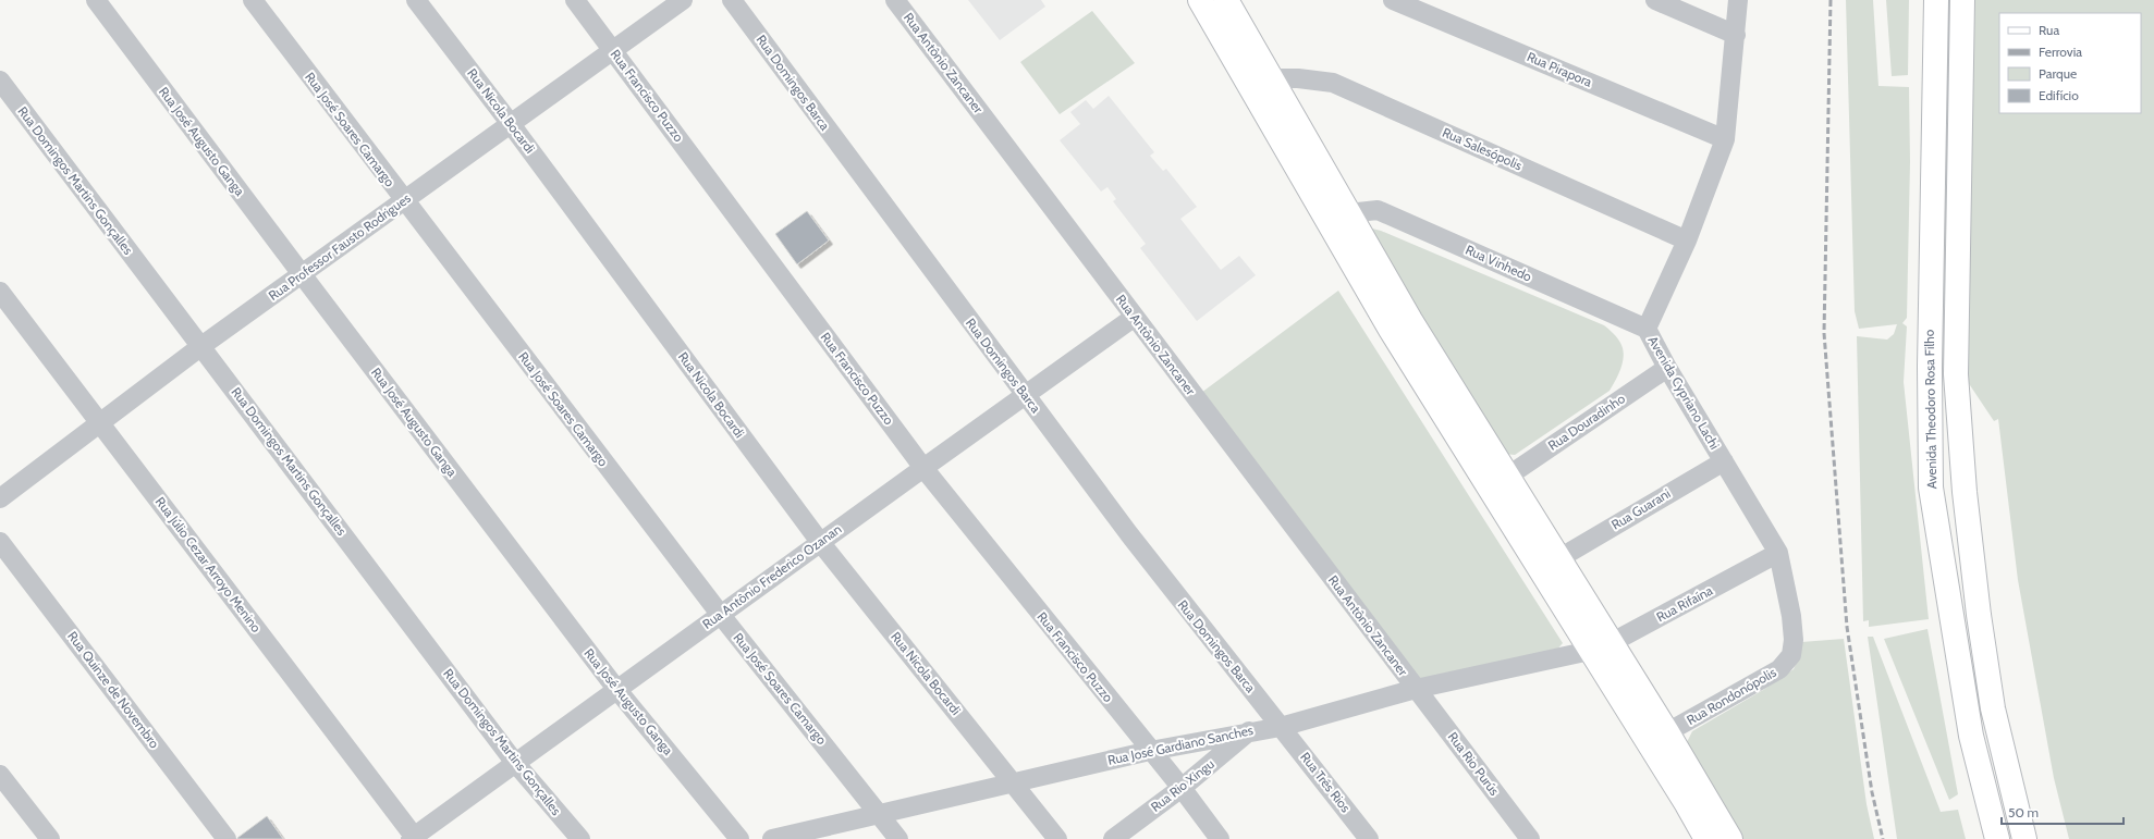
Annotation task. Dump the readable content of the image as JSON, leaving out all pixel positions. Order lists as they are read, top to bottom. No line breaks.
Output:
{"streets":{"main road":["Avenida Theodoro Rosa Filho"],"street":["Rua Antônio Zancaner","Rua Pirapora","Rua Domingos Barca","Rua Francisco Puzzo","Rua Nicola Bocardi","Rua José Soares Camargo","Rua José Augusto Ganga","Rua Salesópolis","Rua Domingos Martins Gonçalles","Rua Professor Fausto Rodrigues","Rua Vinhedo","Avenida Cypriano Lachi","Rua Douradinho","Rua Guarani","Rua Júlio Cezar Arroyo Menino","Rua Antônio Frederico Ozanan","Rua Rifaína","Rua Quinze de Novembro","Rua Rondonópolis","Rua José Gardiano Sanches","Rua Rio Purús","Rua Três Rios","Rua Rio Xingu"]},"crossings":[["Rua Antônio Zancaner","Rua Antônio Frederico Ozanan"],["Rua Antônio Zancaner","Rua José Gardiano Sanches"],["Rua Antônio Zancaner","Rua Rio Purús"],["Rua Pirapora","Avenida Cypriano Lachi"],["Rua Domingos Barca","Rua Antônio Frederico Ozanan"],["Rua Domingos Barca","Rua José Gardiano Sanches"],["Rua Domingos Barca","Rua Três Rios"],["Rua Francisco Puzzo","Rua Professor Fausto Rodrigues"],["Rua Francisco Puzzo","Rua Antônio Frederico Ozanan"],["Rua Francisco Puzzo","Rua José Gardiano Sanches"],["Rua Francisco Puzzo","Rua Rio Xingu"],["Rua Nicola Bocardi","Rua Professor Fausto Rodrigues"],["Rua Nicola Bocardi","Rua Antônio Frederico Ozanan"],["Rua Nicola Bocardi","Rua José Gardiano Sanches"],["Rua José Soares Camargo","Rua Professor Fausto Rodrigues"],["Rua José Soares Camargo","Rua Antônio Frederico Ozanan"],["Rua José Soares Camargo","Rua José Gardiano Sanches"],["Rua José Augusto Ganga","Rua Professor Fausto Rodrigues"],["Rua José Augusto Ganga","Rua Antônio Frederico Ozanan"],["Rua Salesópolis","Avenida Cypriano Lachi"],["Rua Domingos Martins Gonçalles","Rua Professor Fausto Rodrigues"],["Rua Domingos Martins Gonçalles","Rua Antônio Frederico Ozanan"],["Rua Professor Fausto Rodrigues","Rua Júlio Cezar Arroyo Menino"],["Rua Vinhedo","Avenida Cypriano Lachi"],["Avenida Cypriano Lachi","Rua Douradinho"],["Avenida Cypriano Lachi","Rua Guarani"],["Avenida Cypriano Lachi","Rua Rifaína"],["Avenida Cypriano Lachi","Rua Rondonópolis"],["Rua Júlio Cezar Arroyo Menino","Rua Antônio Frederico Ozanan"],["Rua Rifaína","Rua José Gardiano Sanches"],["Rua José Gardiano Sanches","Rua Rio Purús"],["Rua José Gardiano Sanches","Rua Três Rios"],["Rua José Gardiano Sanches","Rua Rio Xingu"]],"legend":["Rua","Ferrovia","Parque","Edifício"],"scale_bar":"50 m"}
